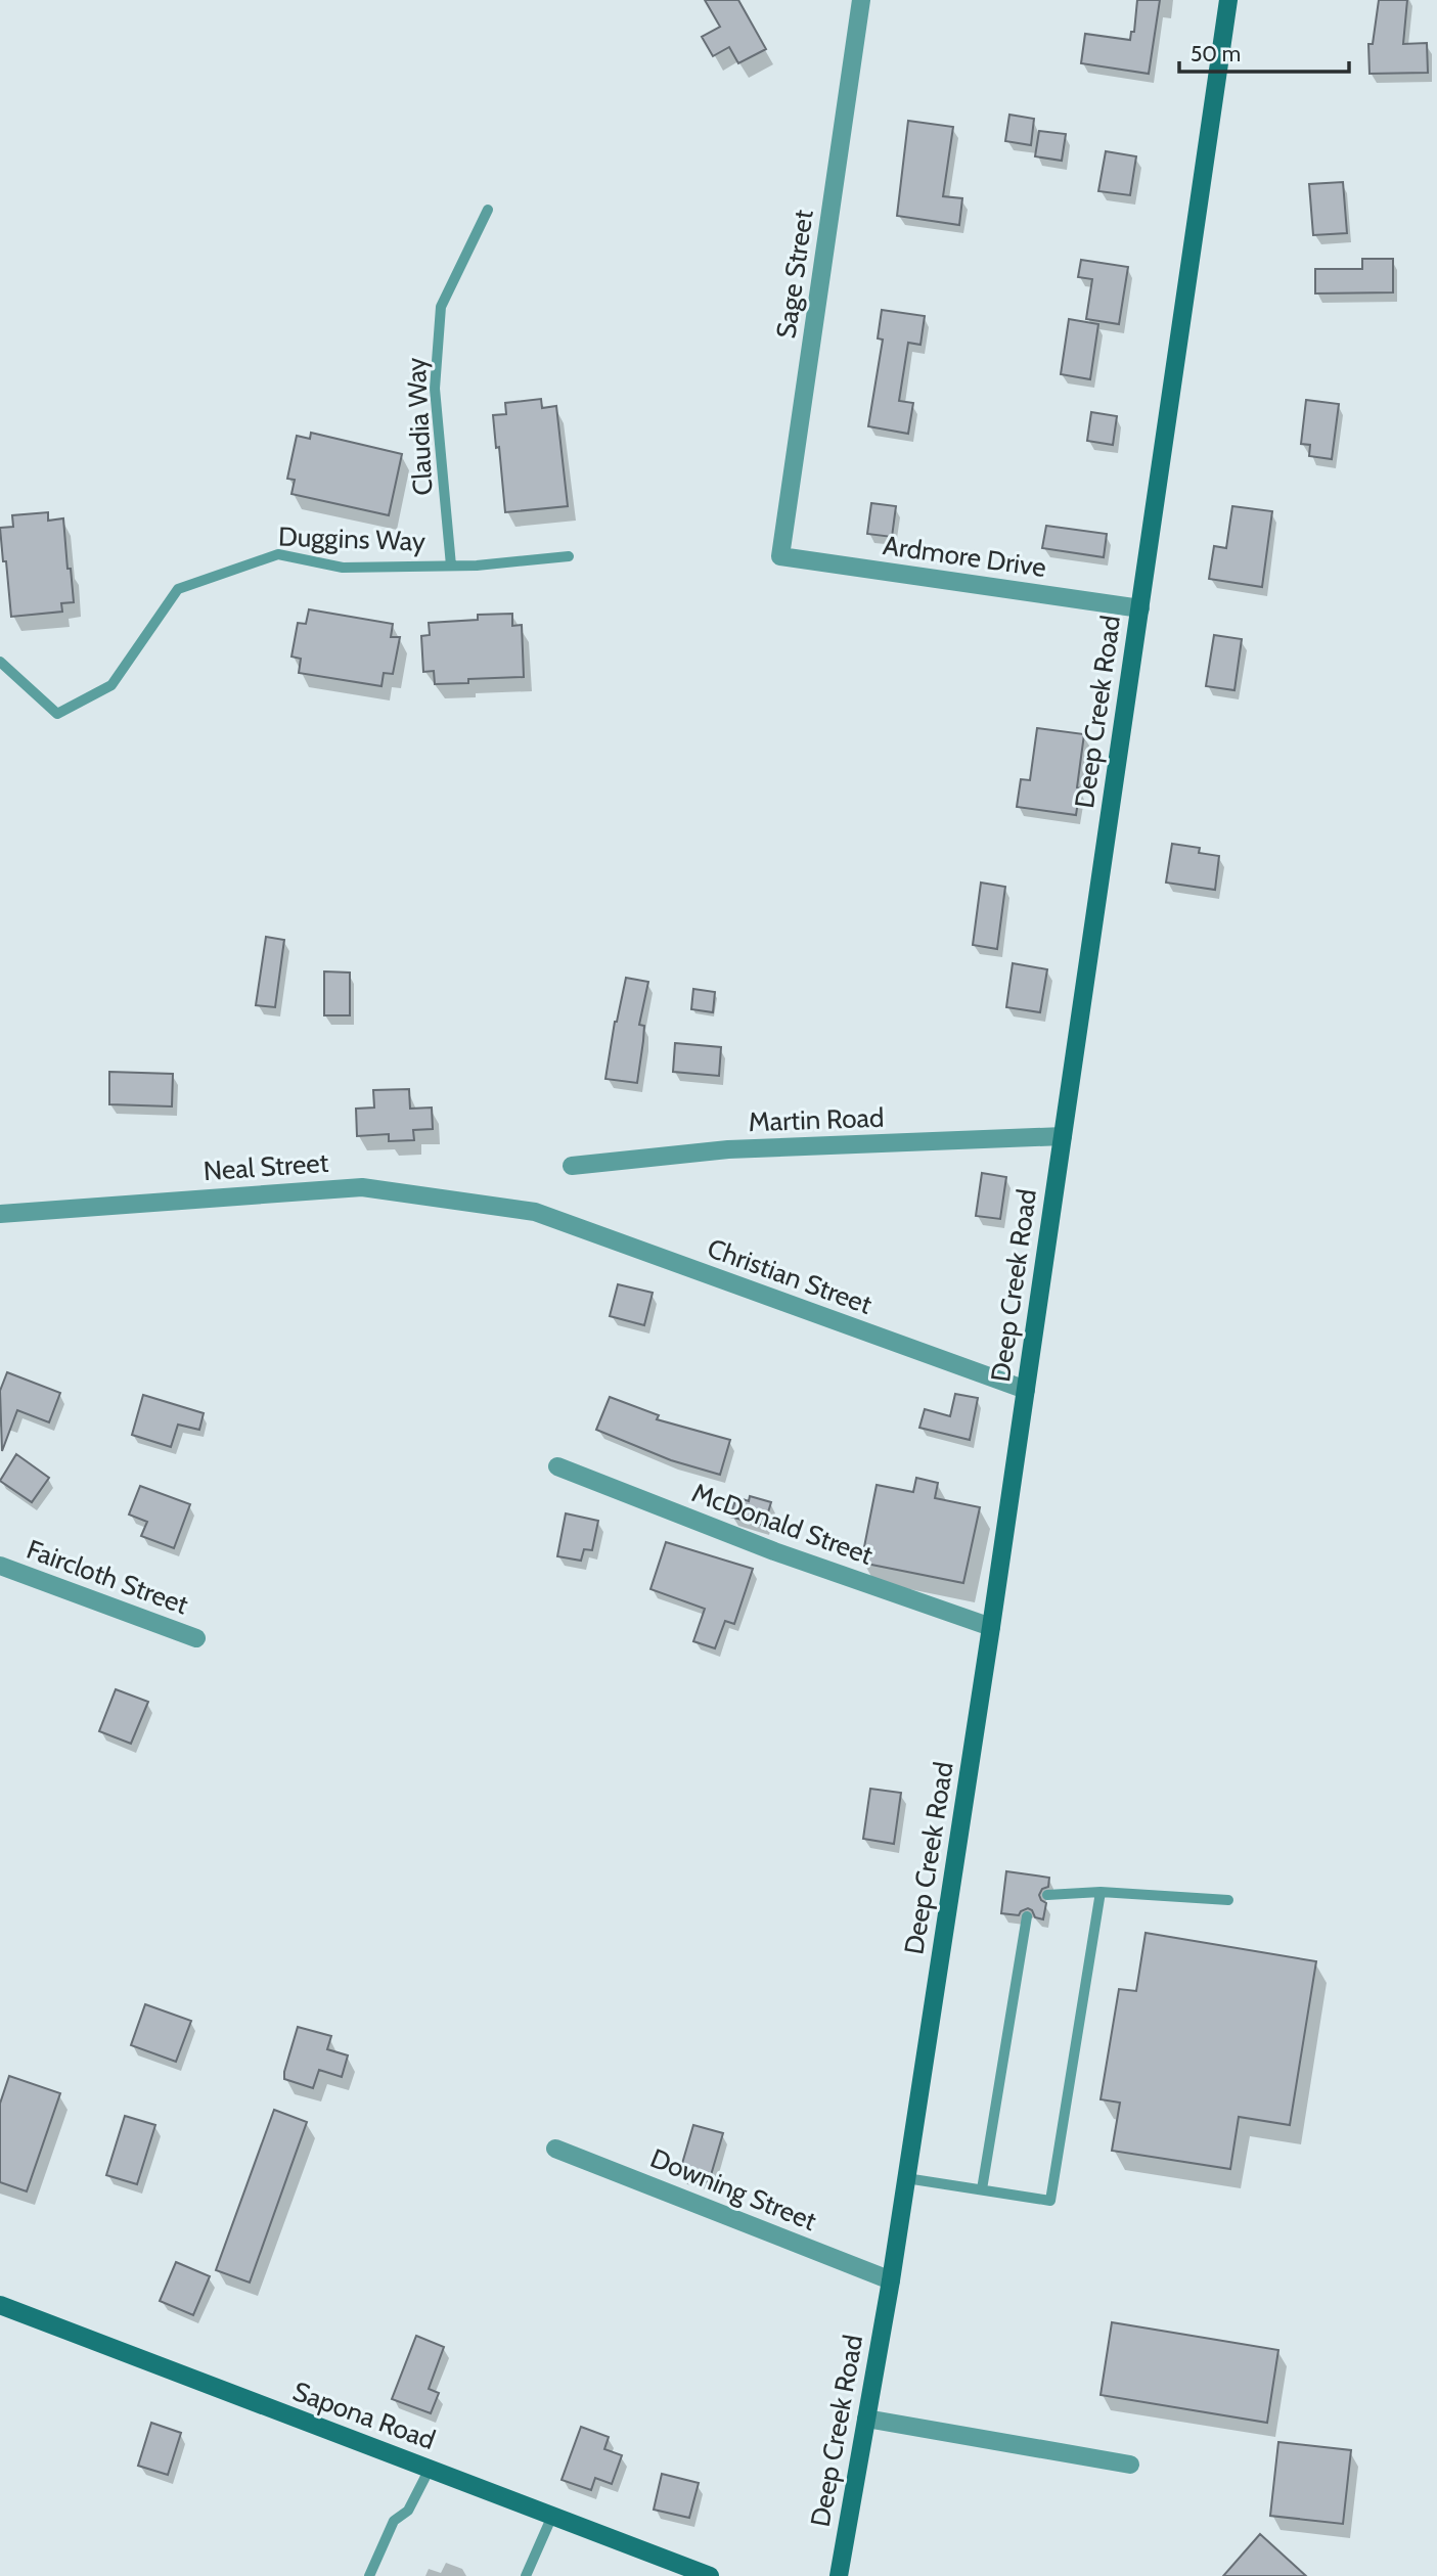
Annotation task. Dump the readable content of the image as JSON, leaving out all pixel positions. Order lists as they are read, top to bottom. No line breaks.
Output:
{"streets":{"street":["Sage Street","Ardmore Drive","Deep Creek Road","Martin Road","Neal Street","Christian Street","McDonald Street","Faircloth Street","Downing Street","Sapona Road"],"lane":["Claudia Way","Duggins Way"]},"crossings":[["Sage Street","Ardmore Drive"],["Claudia Way","Duggins Way"],["Ardmore Drive","Deep Creek Road"],["Deep Creek Road","Martin Road"],["Deep Creek Road","Christian Street"],["Deep Creek Road","McDonald Street"],["Deep Creek Road","Downing Street"],["Neal Street","Christian Street"]],"scale_bar":"50 m"}
